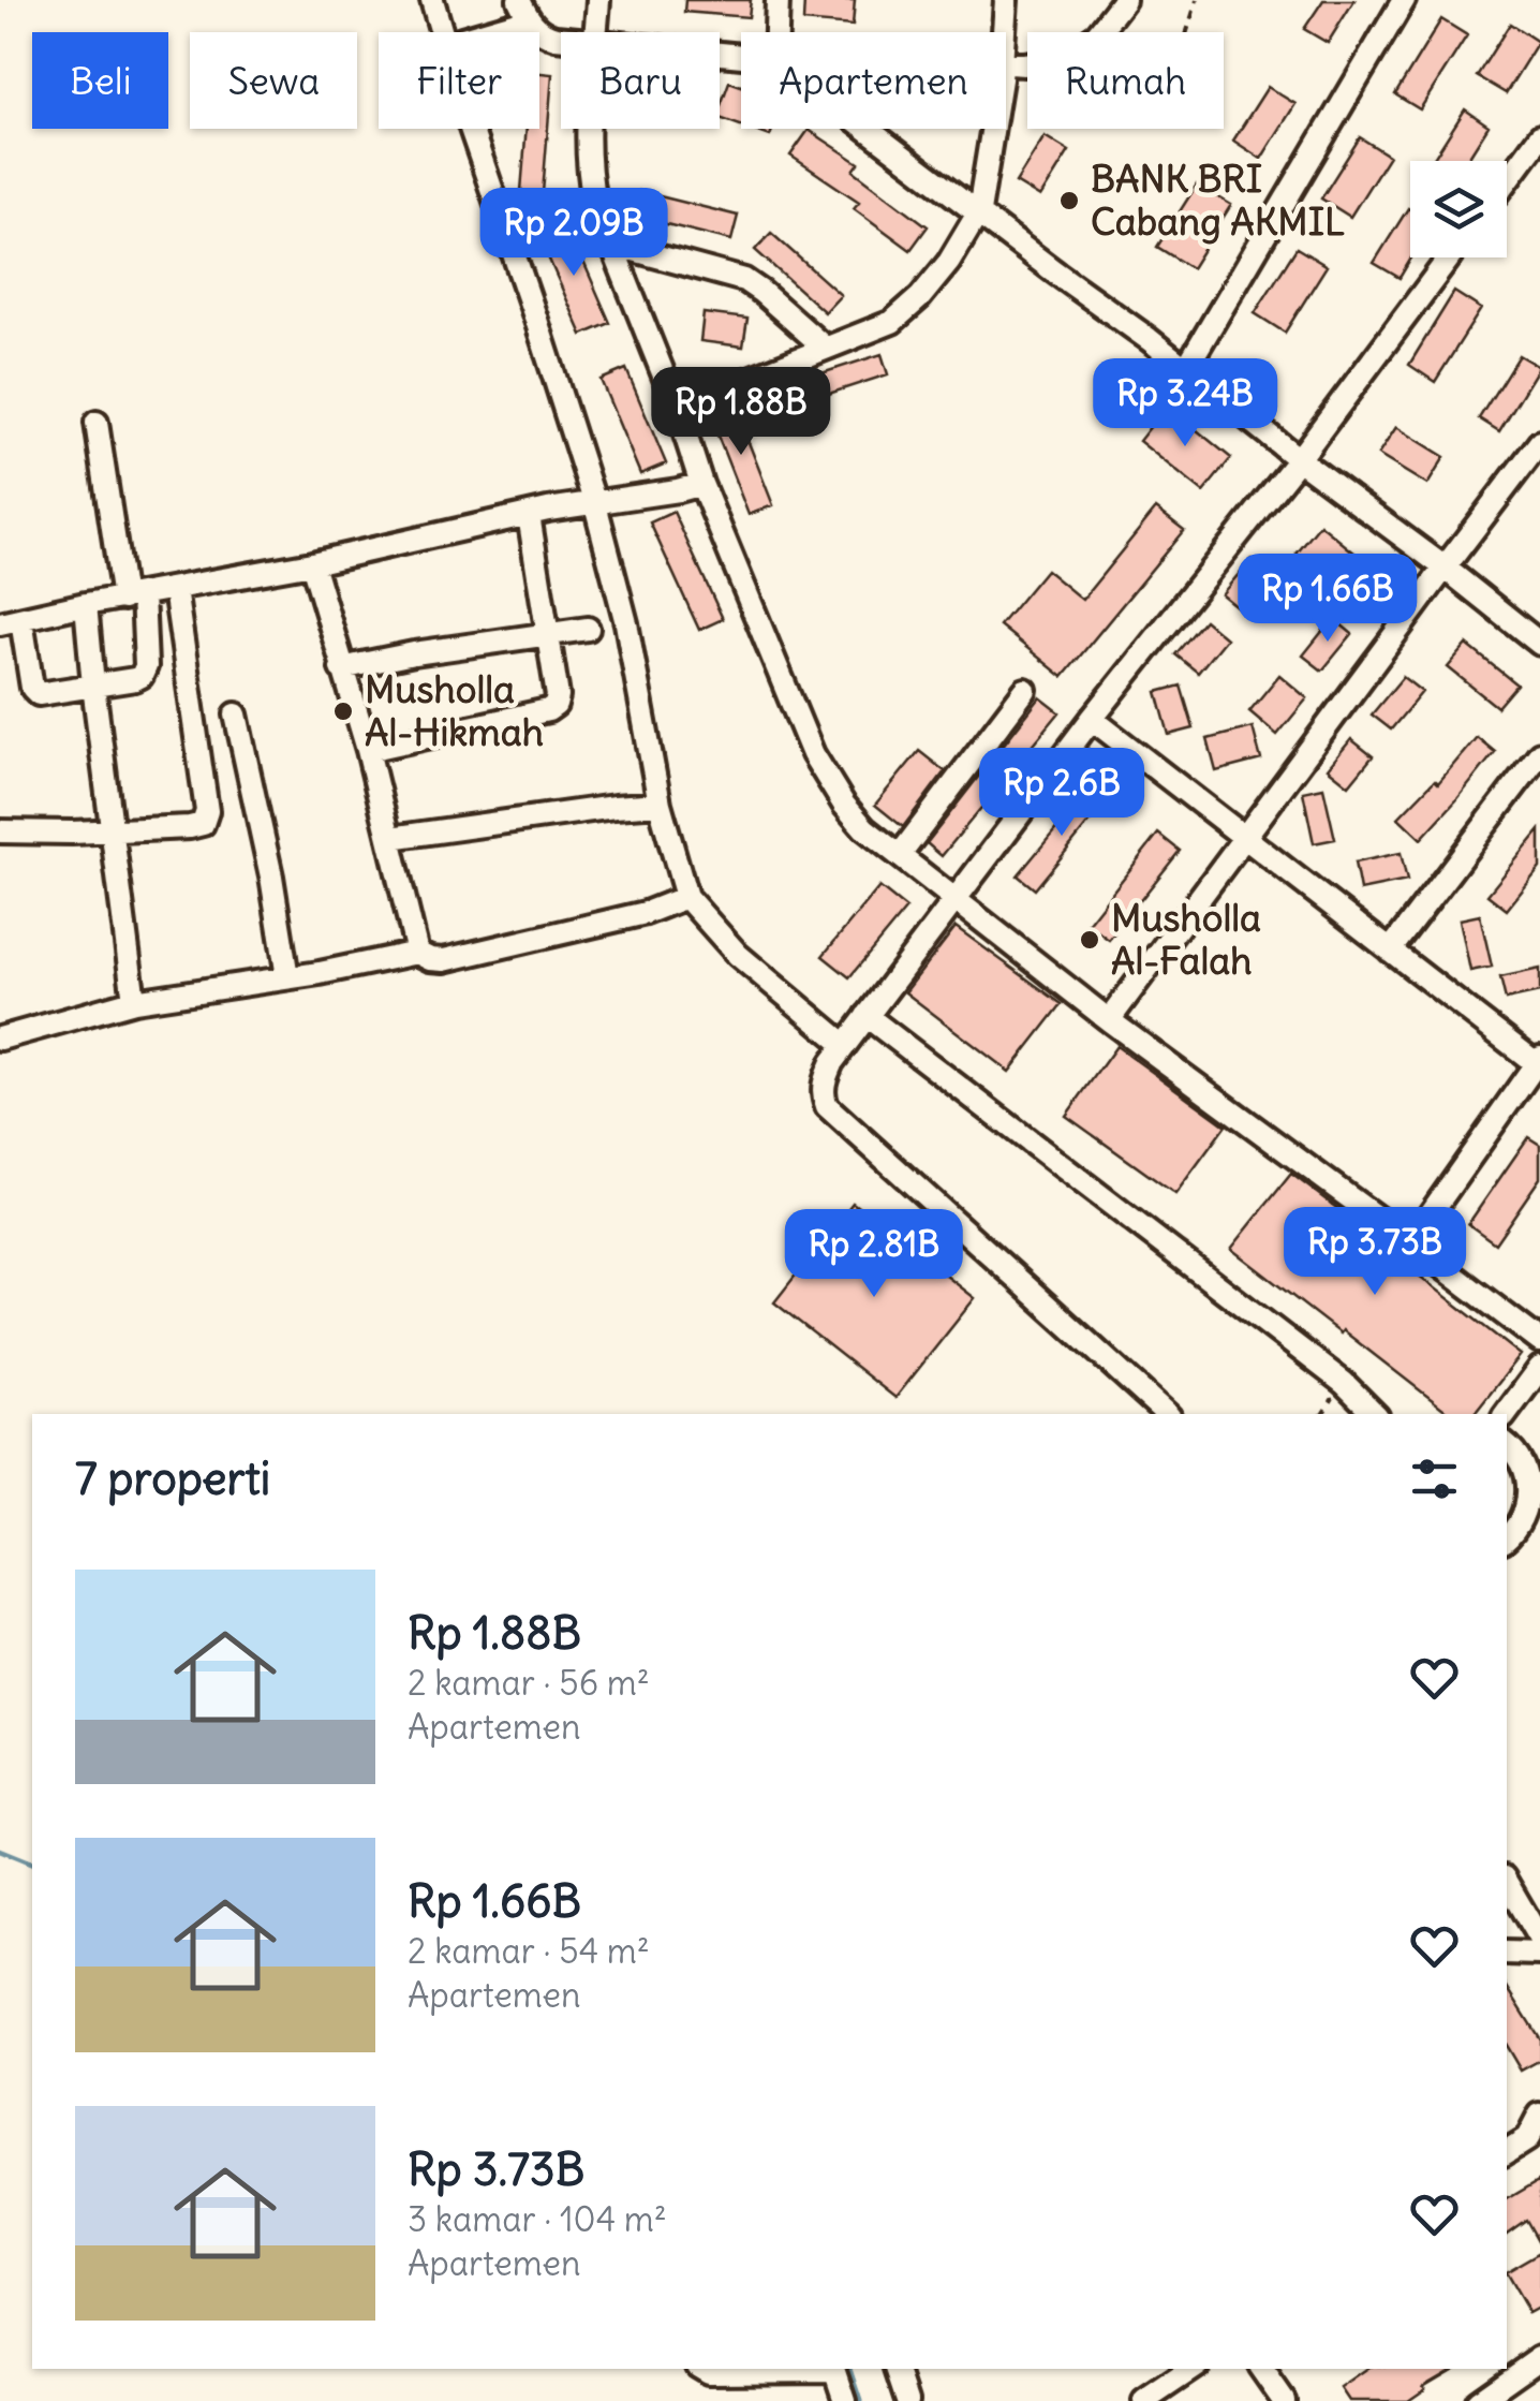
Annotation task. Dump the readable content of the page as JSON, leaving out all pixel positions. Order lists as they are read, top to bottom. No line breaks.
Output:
{"places":["BANK BRI Cabang AKMIL","Musholla Al-Hikmah","Musholla Al-Falah"],"page":{"chip":["Beli","Sewa","Filter","Baru","Apartemen","Rumah"],"price":["Rp 2.09B","Rp 3.24B","Rp 1.88B","Rp 1.66B","Rp 2.6B","Rp 3.73B","Rp 2.81B"],"heading":"7 properti","list":[{"name":"Rp 1.88B","note":"2 kamar · 56 m² · Apartemen"},{"name":"Rp 1.66B","note":"2 kamar · 54 m² · Apartemen"},{"name":"Rp 3.73B","note":"3 kamar · 104 m² · Apartemen"}]}}
